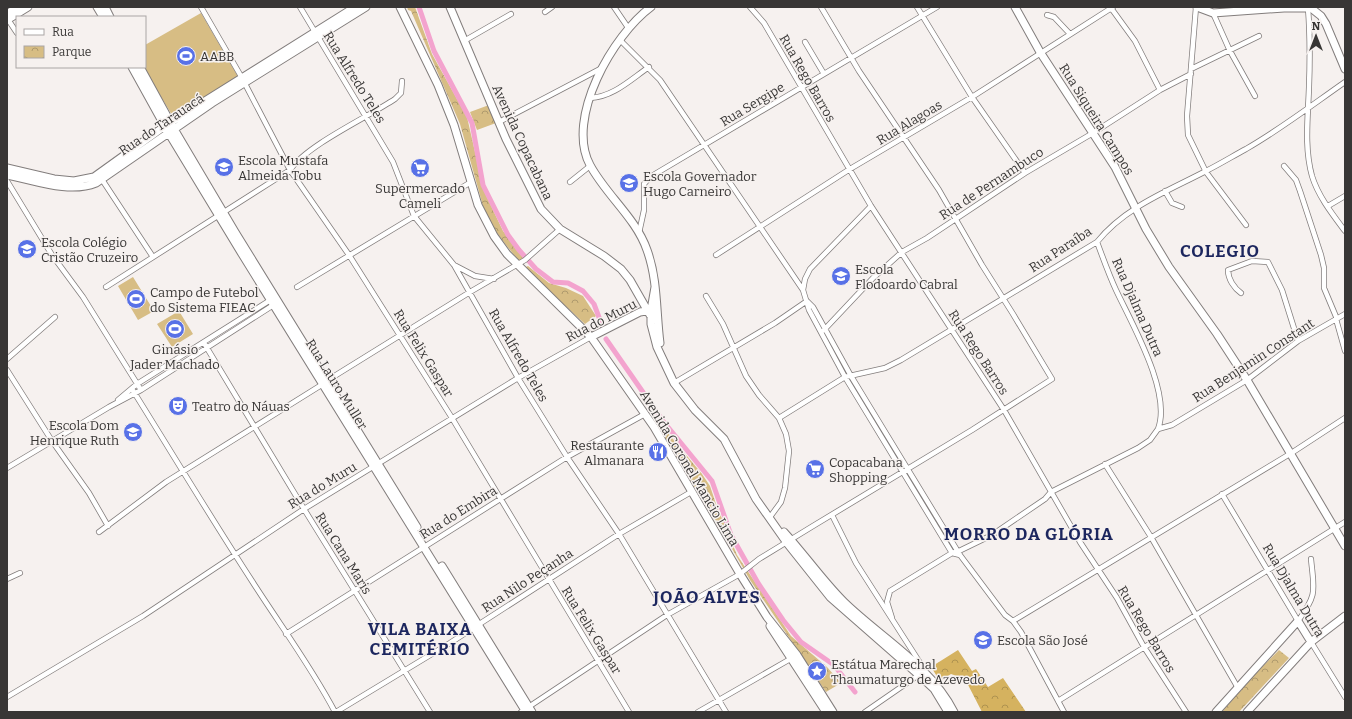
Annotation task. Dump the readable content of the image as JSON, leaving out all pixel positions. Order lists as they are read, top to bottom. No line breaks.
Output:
{"streets":{"street":["Rua Alfredo Teles","Rua Rego Barros","Rua Sergipe","Rua Siqueira Campos","Rua Alagoas","Rua do Tarauacá","Avenida Copacabana","Rua de Pernambuco","Rua Paraíba","Rua Djalma Dutra","Rua do Muru","Rua Felix Gaspar","Rua Benjamin Constant","Rua Lauro Muller","Avenida Coronel Mancio Lima","Rua do Embira","Rua Cana Maris","Rua Nilo Peçanha"]},"crossings":[["Rua Alfredo Teles","Rua do Tarauacá"],["Rua Alfredo Teles","Rua do Muru"],["Rua Alfredo Teles","Rua do Embira"],["Rua Alfredo Teles","Rua Nilo Peçanha"],["Rua Rego Barros","Rua Sergipe"],["Rua Rego Barros","Rua Alagoas"],["Rua Rego Barros","Rua de Pernambuco"],["Rua Rego Barros","Rua Paraíba"],["Rua Rego Barros","Rua Benjamin Constant"],["Rua Siqueira Campos","Rua Alagoas"],["Rua Siqueira Campos","Rua de Pernambuco"],["Rua Siqueira Campos","Rua Paraíba"],["Rua Siqueira Campos","Rua Benjamin Constant"],["Rua do Tarauacá","Rua Felix Gaspar"],["Rua do Tarauacá","Rua Lauro Muller"],["Avenida Copacabana","Rua do Muru"],["Rua Paraíba","Rua Djalma Dutra"],["Rua Djalma Dutra","Rua Benjamin Constant"],["Rua do Muru","Rua Felix Gaspar"],["Rua do Muru","Rua Lauro Muller"],["Rua do Muru","Avenida Coronel Mancio Lima"],["Rua do Muru","Rua Cana Maris"],["Rua Felix Gaspar","Rua do Embira"],["Rua Felix Gaspar","Rua Nilo Peçanha"],["Rua Lauro Muller","Rua do Embira"],["Rua Lauro Muller","Rua Nilo Peçanha"],["Avenida Coronel Mancio Lima","Rua do Embira"],["Avenida Coronel Mancio Lima","Rua Nilo Peçanha"],["Rua do Embira","Rua Cana Maris"],["Rua Cana Maris","Rua Nilo Peçanha"]],"districts":["COLEGIO","MORRO DA GLÓRIA","JOÃO ALVES","VILA BAIXA CEMITÉRIO"],"places":{"sports":["AABB","Campo de Futebol do Sistema FIEAC","Ginásio Jader Machado"],"school or university":["Escola Mustafa Almeida Tobu","Escola Governador Hugo Carneiro","Escola Colégio Cristão Cruzeiro","Escola Flodoardo Cabral","Escola Dom Henrique Ruth","Escola São José"],"supermarket":["Supermercado Cameli","Copacabana Shopping"],"theatre":["Teatro do Náuas"],"restaurant":["Restaurante Almanara"],"place":["Estátua Marechal Thaumaturgo de Azevedo"]},"legend":["Rua","Parque"],"north":"top"}
